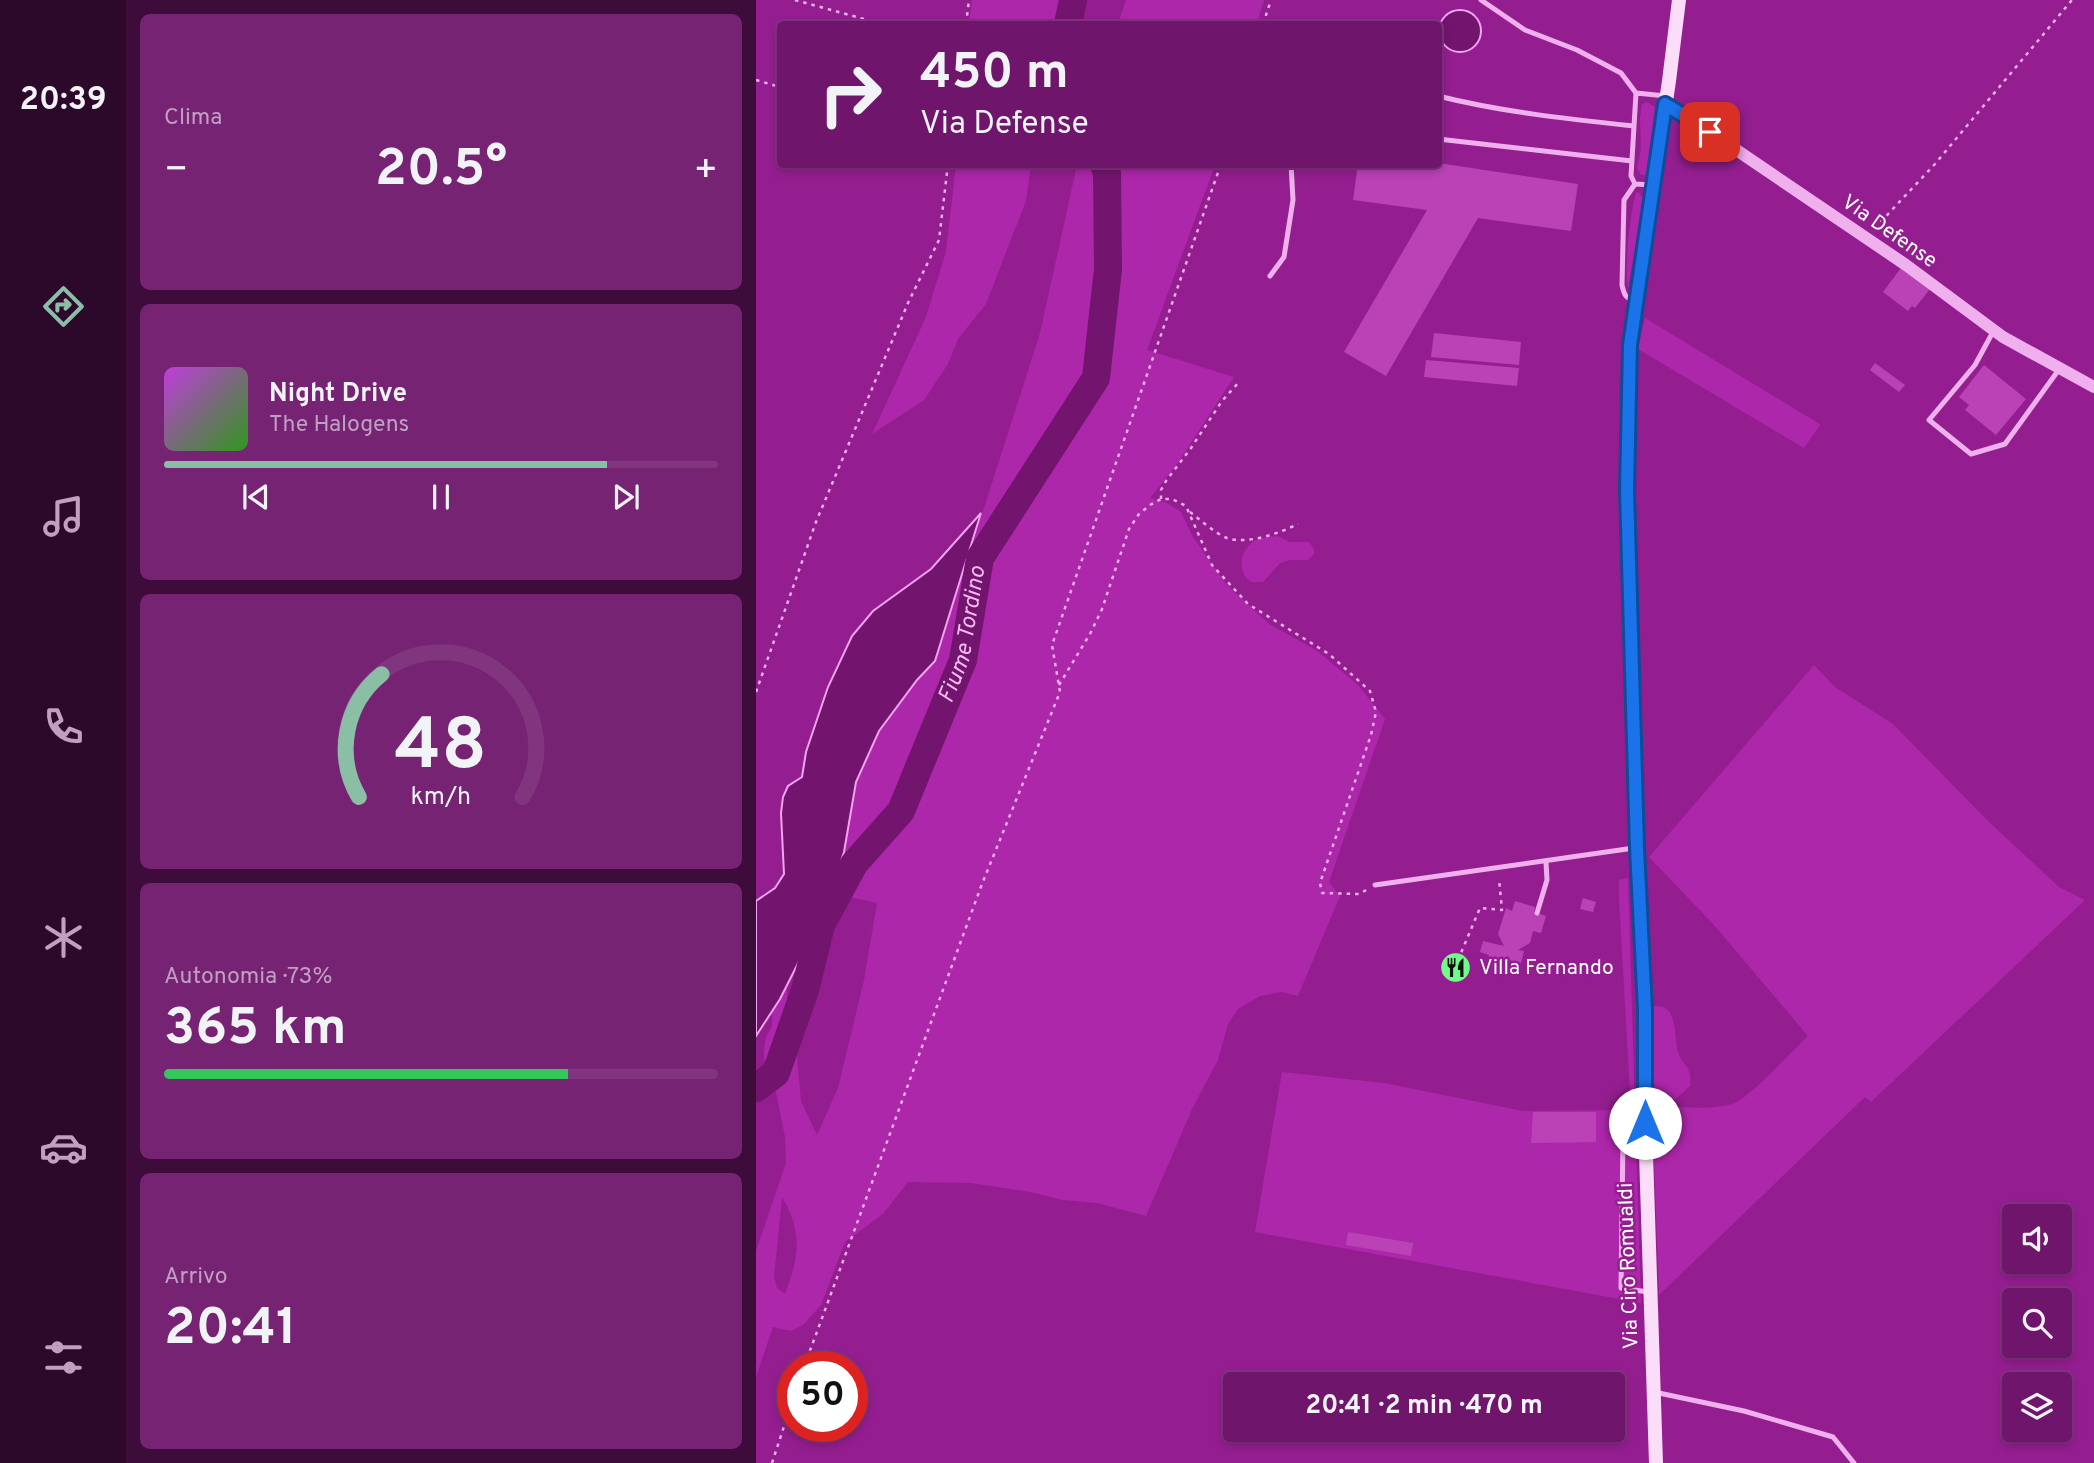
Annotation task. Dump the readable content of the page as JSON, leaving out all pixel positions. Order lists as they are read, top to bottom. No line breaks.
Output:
{"streets":{"main road":["Via Ciro Romualdi"],"street":["Via Defense"]},"crossings":[["Via Defense","Via Ciro Romualdi"]],"water":["Fiume Tordino"],"places":{"restaurant":["Villa Fernando"]},"page":{"tabs":"20:39","tile":["Clima",["Autonomia · 73%","365 km"],["Arrivo","20:41"]],"turn":["450 m","Via Defense"],"heat":["−","20.5°","+"],"song":["Night Drive","The Halogens"],"limit":"50","trip":"20:41 · 2 min · 470 m","gauge":["48","km/h"]}}
